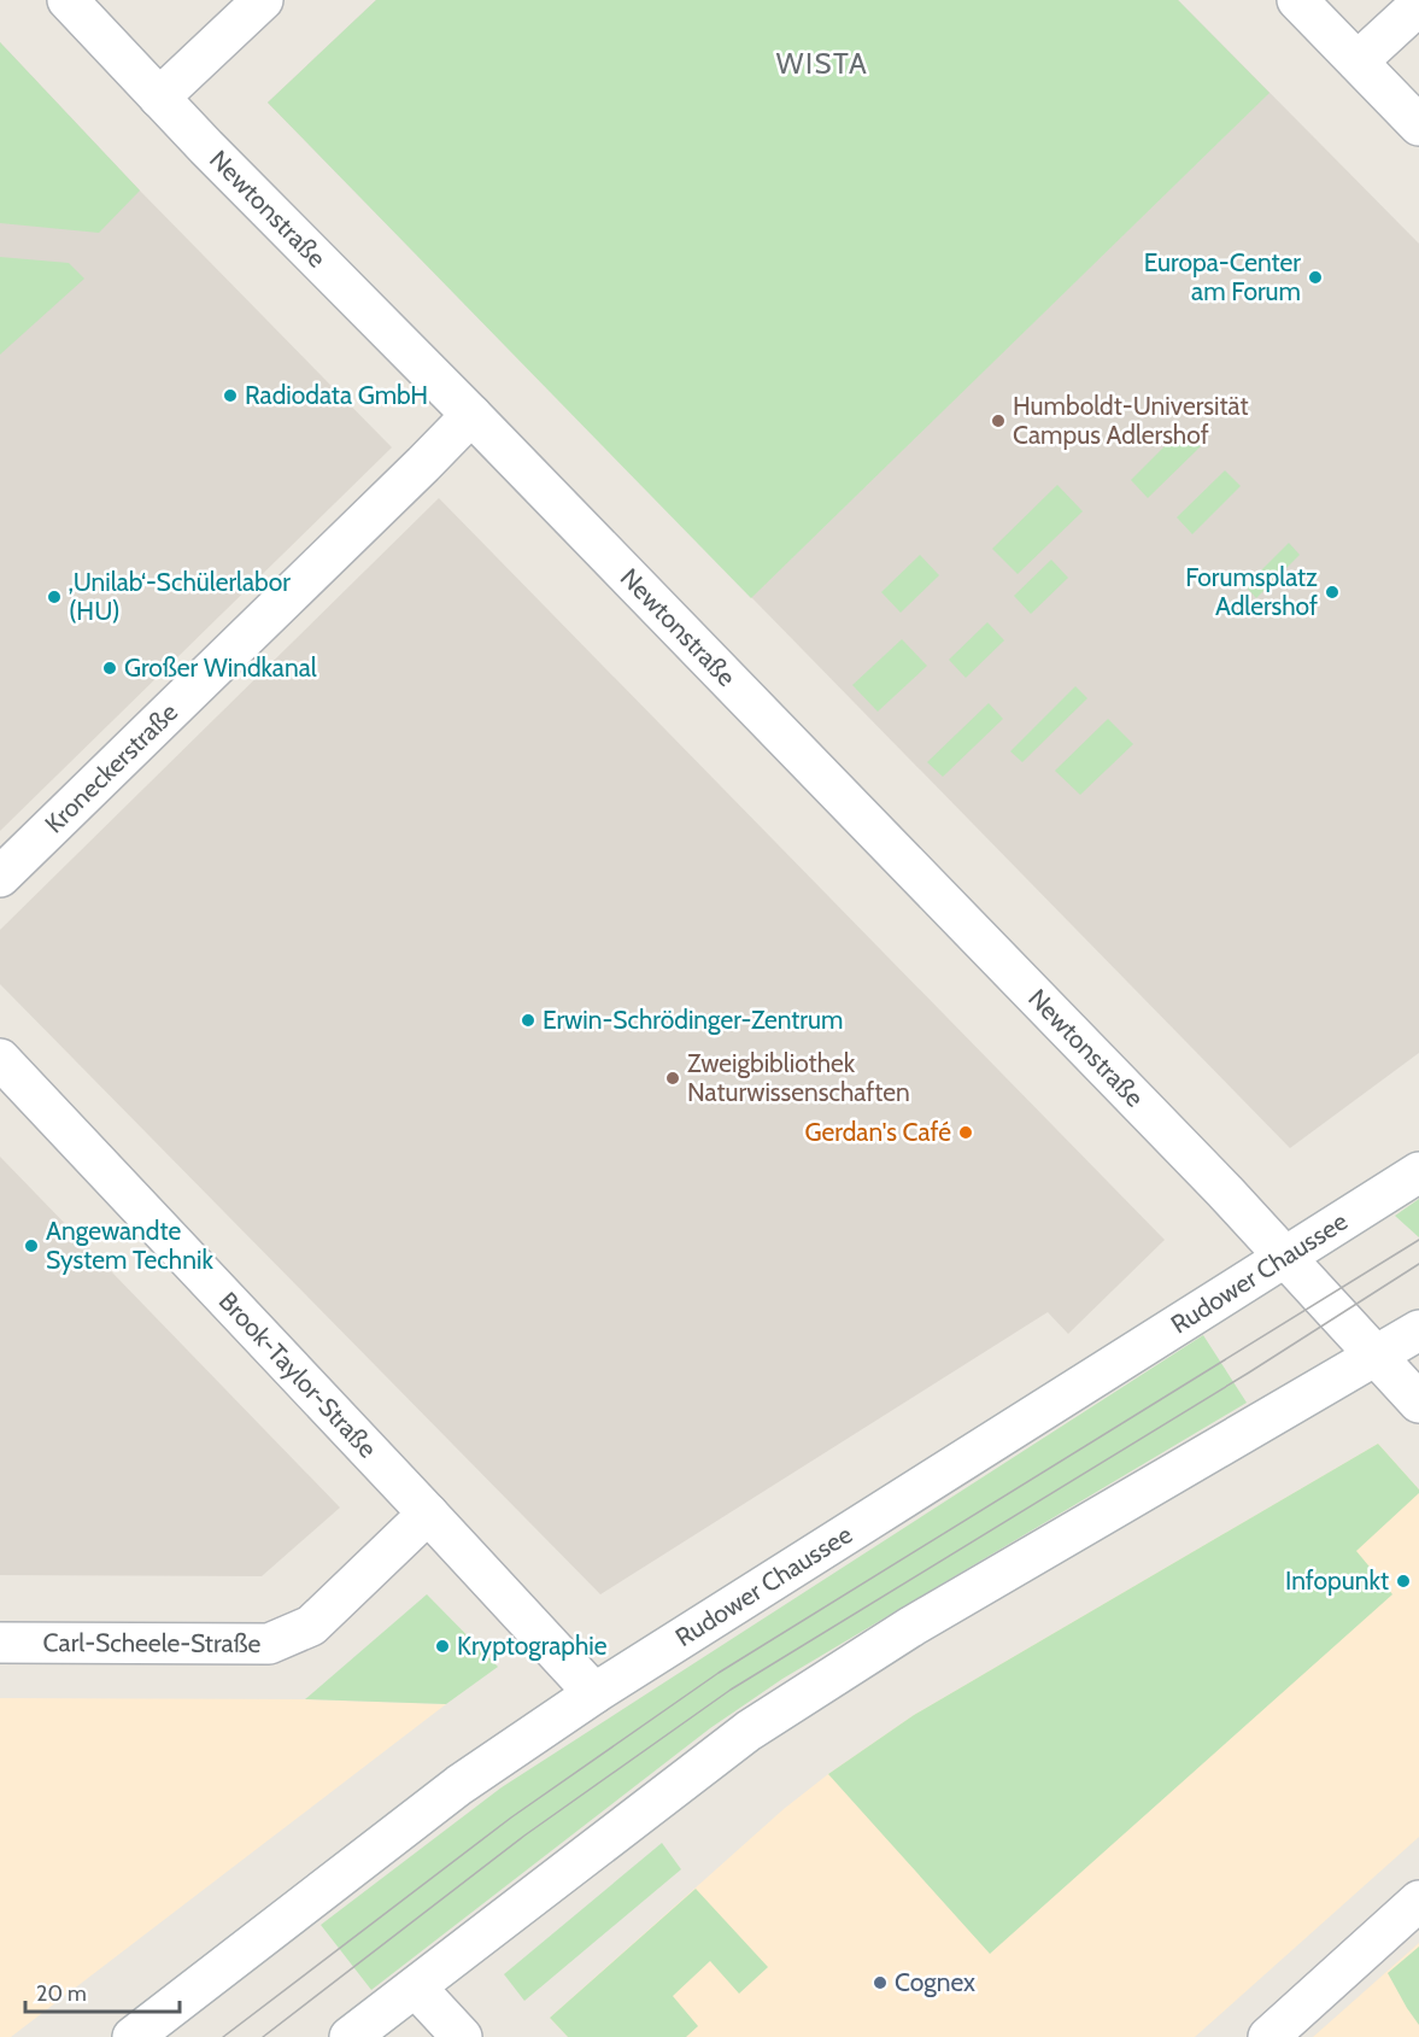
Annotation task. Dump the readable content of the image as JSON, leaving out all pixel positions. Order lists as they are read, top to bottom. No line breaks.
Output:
{"streets":{"street":["Newtonstraße","Kroneckerstraße","Rudower Chaussee","Brook-Taylor-Straße","Carl-Scheele-Straße"]},"crossings":[["Newtonstraße","Kroneckerstraße"],["Newtonstraße","Rudower Chaussee"],["Rudower Chaussee","Brook-Taylor-Straße"],["Brook-Taylor-Straße","Carl-Scheele-Straße"]],"districts":["WISTA"],"places":["Europa-Center am Forum","Radiodata GmbH","Humboldt-Universität Campus Adlershof","Forumsplatz Adlershof","‚Unilab‘-Schülerlabor (HU)","Großer Windkanal","Erwin-Schrödinger-Zentrum","Zweigbibliothek Naturwissenschaften","Gerdan's Café","Angewandte System Technik","Infopunkt","Kryptographie","Cognex"],"scale_bar":"20 m"}
